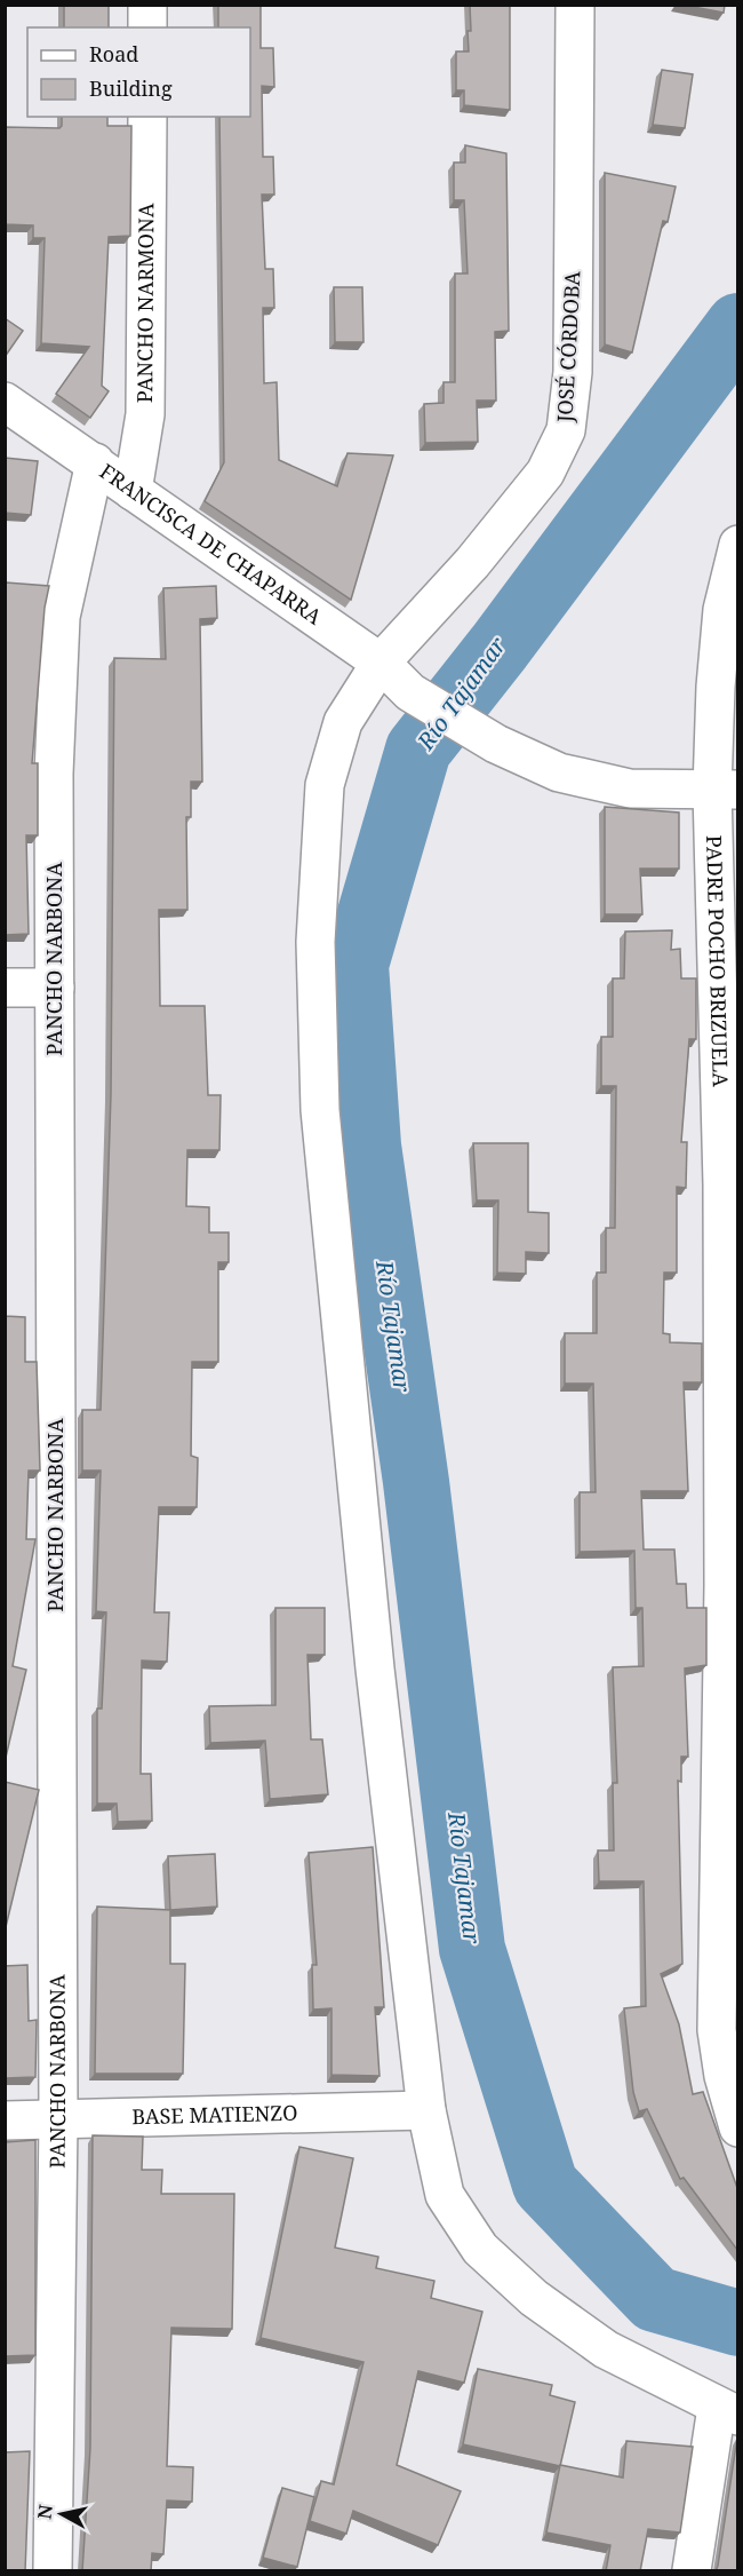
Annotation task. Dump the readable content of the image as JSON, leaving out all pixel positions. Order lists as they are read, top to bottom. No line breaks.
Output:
{"streets":{"street":["PANCHO NARMONA","JOSÉ CÓRDOBA","FRANCISCA DE CHAPARRA","PANCHO NARBONA","PADRE POCHO BRIZUELA","BASE MATIENZO"]},"crossings":[["PANCHO NARMONA","FRANCISCA DE CHAPARRA"],["JOSÉ CÓRDOBA","FRANCISCA DE CHAPARRA"],["JOSÉ CÓRDOBA","BASE MATIENZO"],["FRANCISCA DE CHAPARRA","PANCHO NARBONA"],["FRANCISCA DE CHAPARRA","PADRE POCHO BRIZUELA"],["PANCHO NARBONA","BASE MATIENZO"]],"water":["Río Tajamar"],"legend":["Road","Building"],"north":"left"}
